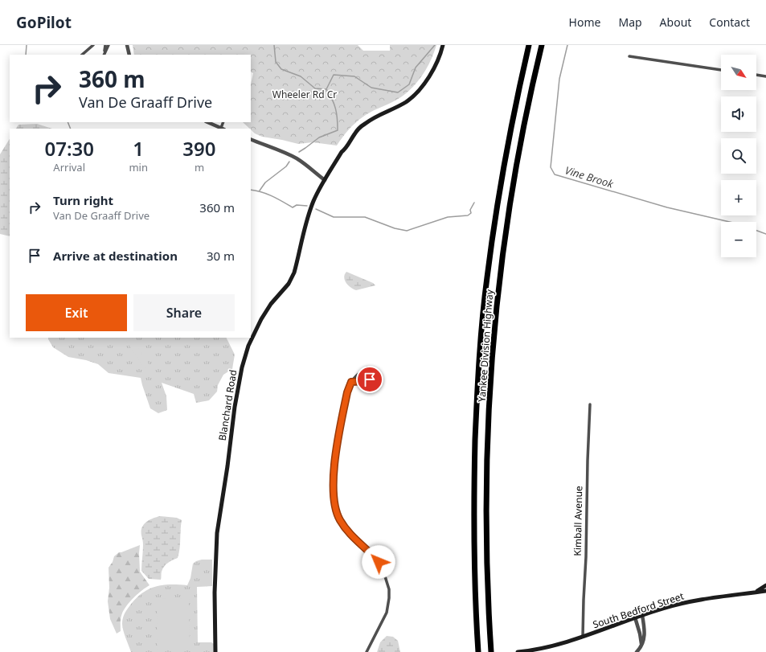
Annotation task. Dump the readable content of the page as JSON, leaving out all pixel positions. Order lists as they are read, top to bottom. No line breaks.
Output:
{"streets":{"highway":["Yankee Division Highway"],"main road":["Blanchard Road","South Bedford Street"],"street":["Kimball Avenue"]},"crossings":[["Kimball Avenue","South Bedford Street"]],"water":["Vine Brook"],"parks":["Wheeler Rd Cr"],"north":"bottom right","page":{"header":"GoPilot","nav":["Home","Map","About","Contact"],"map_buttons":["+","−"],"turn":["360 m","Van De Graaff Drive"],"eta":["07:30","Arrival","1","min","390","m"],"list":[{"name":"Turn right","note":"Van De Graaff Drive","value":"360 m"},{"name":"Arrive at destination","value":"30 m"}],"buttons":["Exit","Share"]}}
